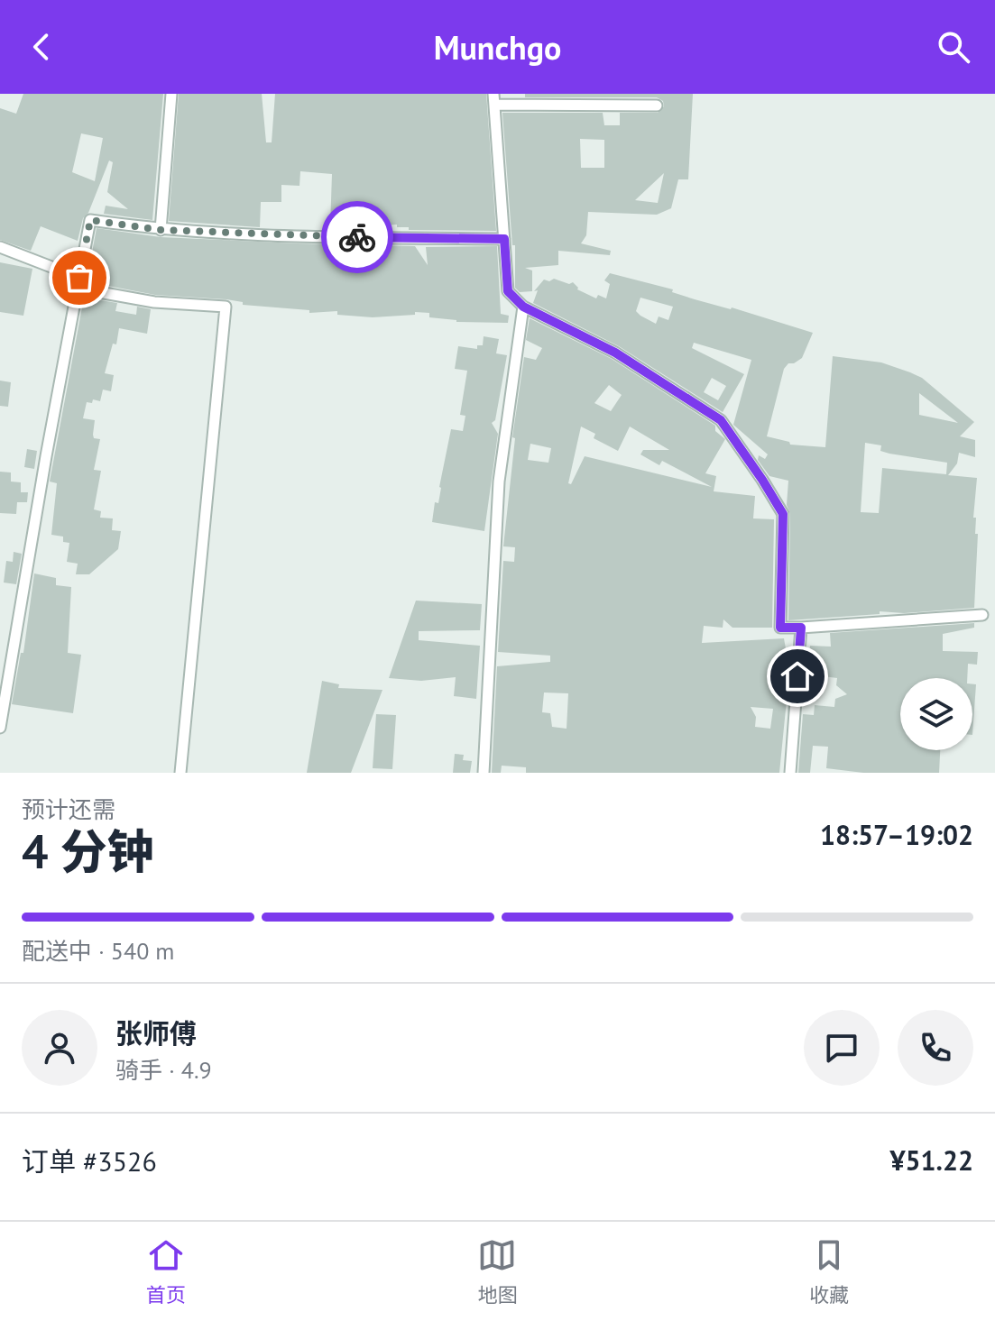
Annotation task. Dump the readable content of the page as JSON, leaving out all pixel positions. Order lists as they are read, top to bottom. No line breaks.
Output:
{"page":{"header":"Munchgo","heading":["4 分钟","预计还需","18:57–19:02"],"panel":["张师傅","骑手 · 4.9","订单 #3526","¥51.22"],"bar":"配送中 · 540 m","tabs":["首页","地图","收藏"]}}
